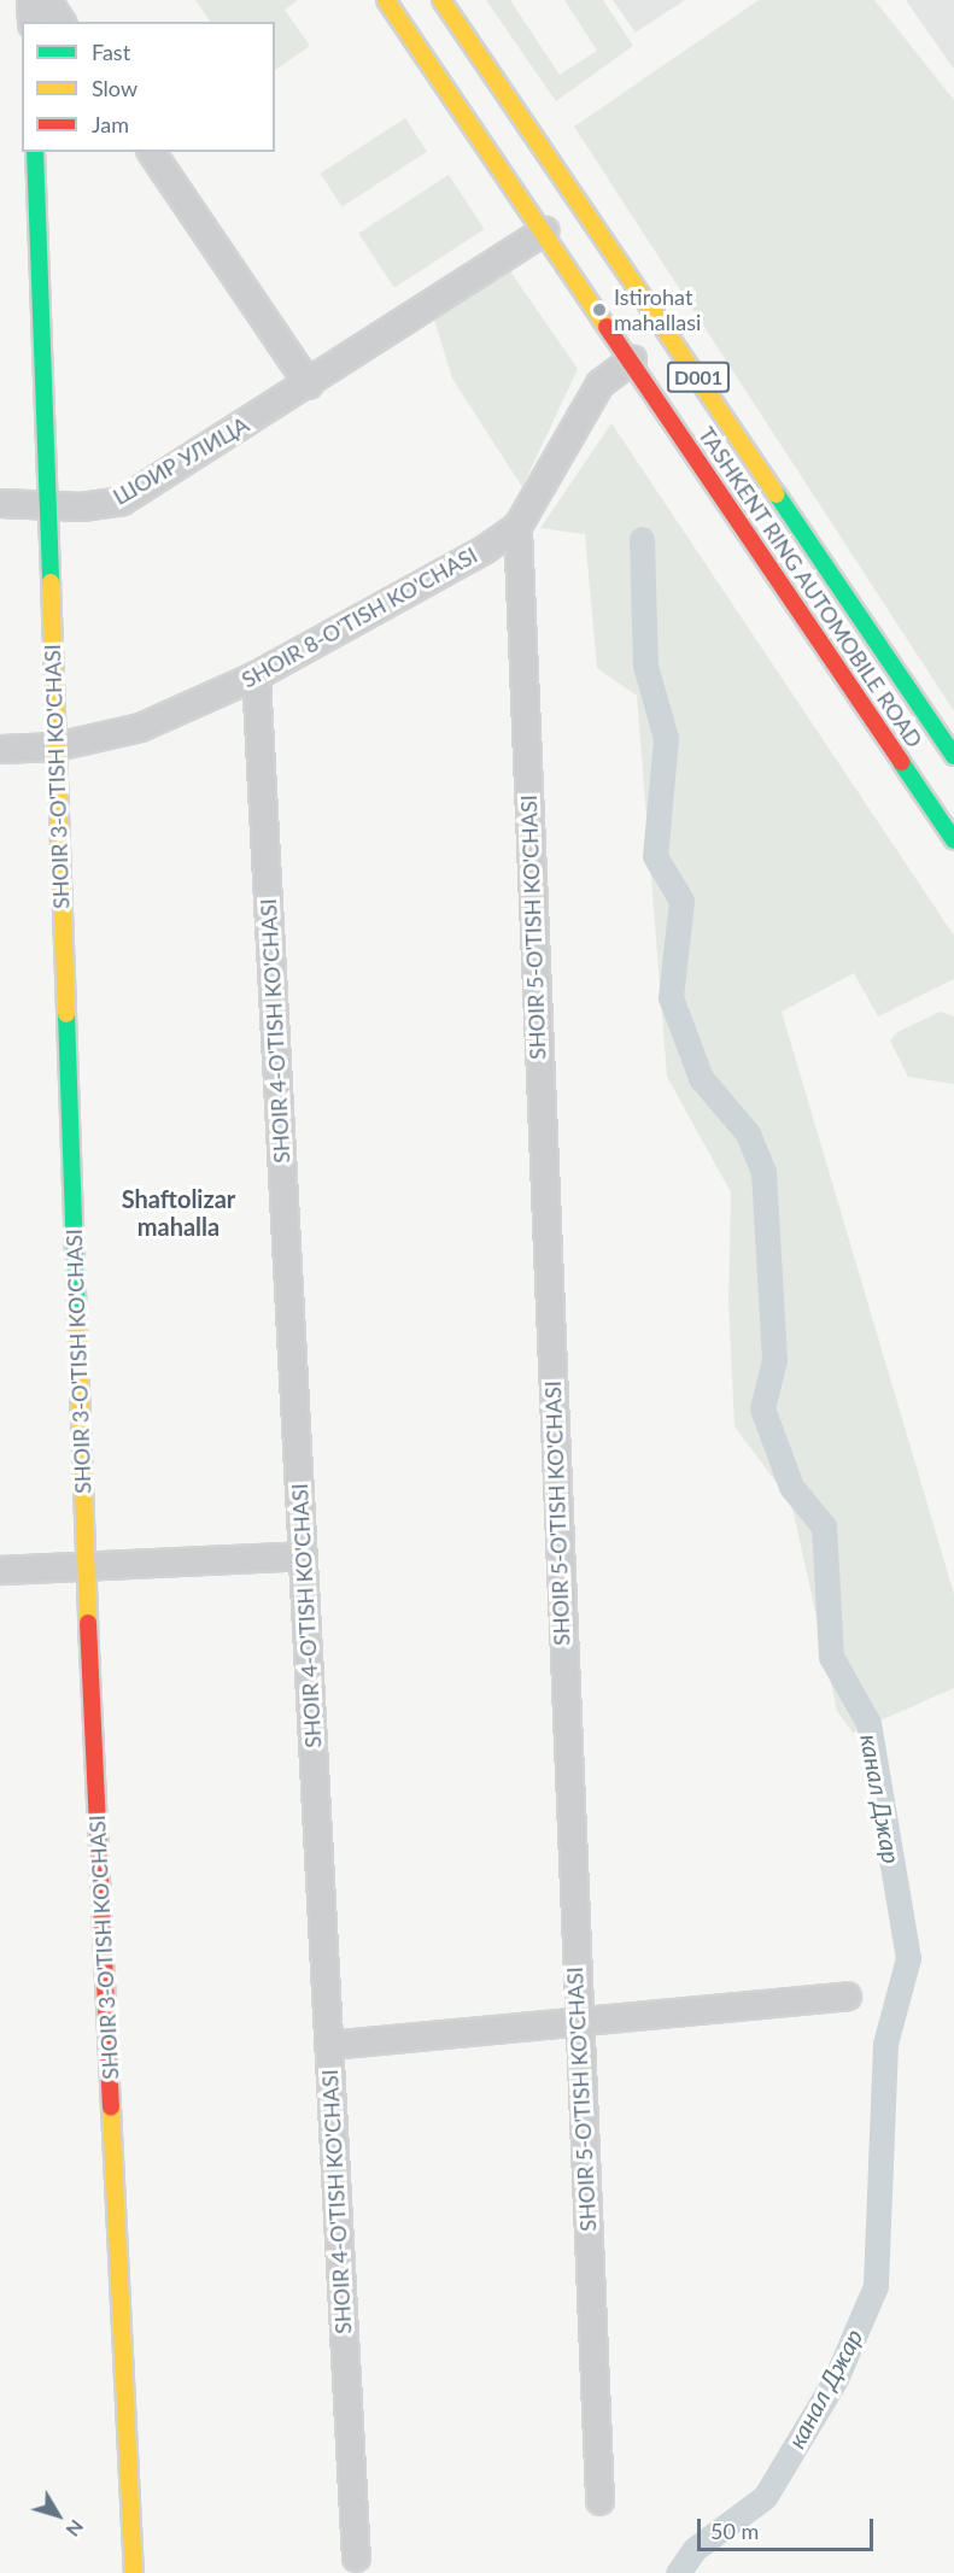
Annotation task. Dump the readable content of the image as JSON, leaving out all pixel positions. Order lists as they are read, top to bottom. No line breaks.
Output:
{"streets":{"main road":["D001","TASHKENT RING AUTOMOBILE ROAD","SHOIR 3-O'TISH KO'CHASI"],"street":["ШОИР УЛИЦА","SHOIR 8-O'TISH KO'CHASI","SHOIR 5-O'TISH KO'CHASI","SHOIR 4-O'TISH KO'CHASI"]},"crossings":[["ШОИР УЛИЦА","TASHKENT RING AUTOMOBILE ROAD"],["ШОИР УЛИЦА","SHOIR 3-O'TISH KO'CHASI"],["TASHKENT RING AUTOMOBILE ROAD","SHOIR 8-O'TISH KO'CHASI"],["SHOIR 8-O'TISH KO'CHASI","SHOIR 3-O'TISH KO'CHASI"],["SHOIR 8-O'TISH KO'CHASI","SHOIR 5-O'TISH KO'CHASI"],["SHOIR 8-O'TISH KO'CHASI","SHOIR 4-O'TISH KO'CHASI"]],"districts":["Shaftolizar mahalla"],"water":["канал Джар"],"places":["Istirohat mahallasi"],"legend":["Fast","Slow","Jam"],"scale_bar":"50 m","north":"bottom right"}
